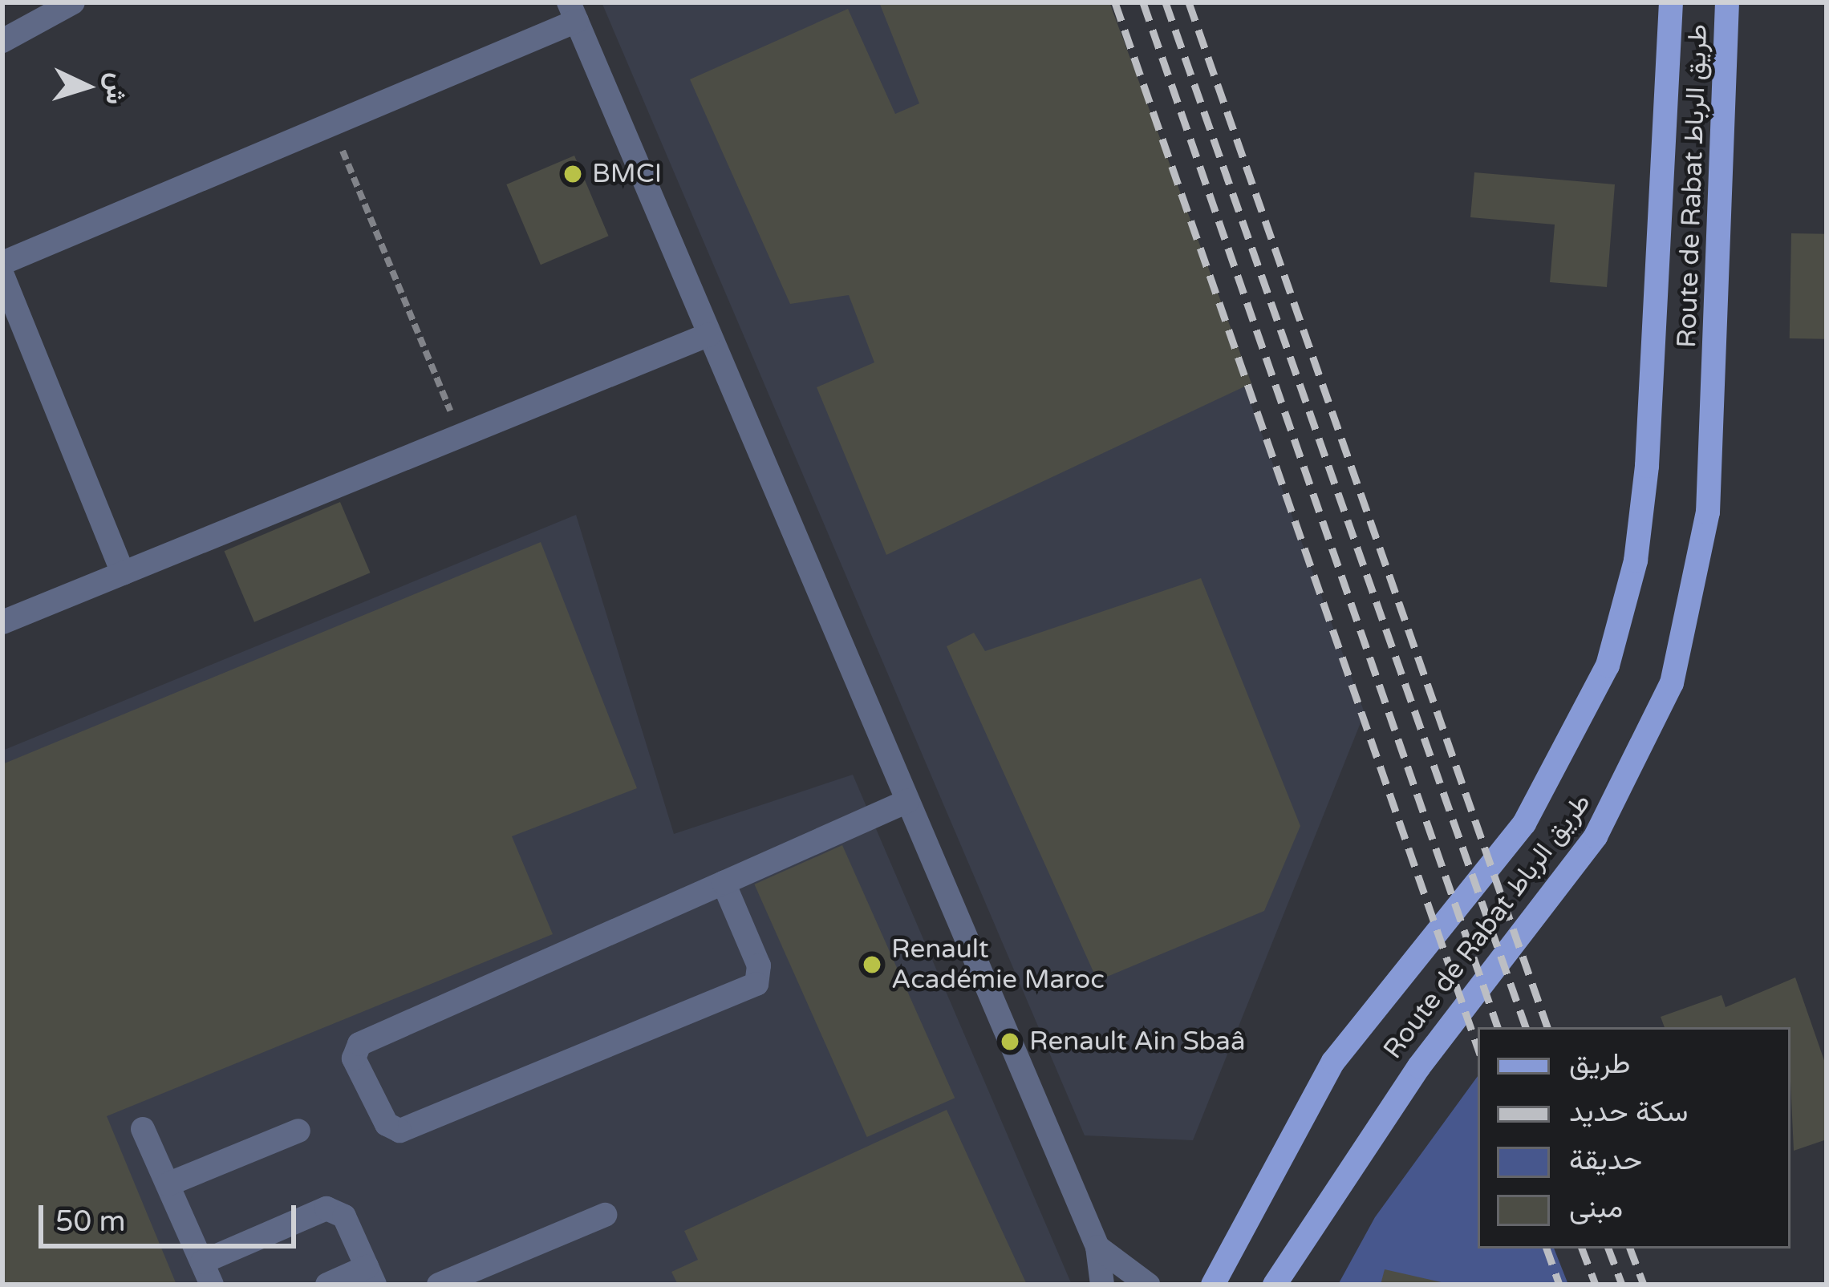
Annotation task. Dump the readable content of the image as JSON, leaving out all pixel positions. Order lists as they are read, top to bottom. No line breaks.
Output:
{"streets":{"main road":["Route de Rabat طريق الرباط"]},"places":["BMCI","Renault Académie Maroc","Renault Ain Sbaâ"],"legend":["طريق","سكة حديد","حديقة","مبنى"],"scale_bar":"50 m","north":"right"}
